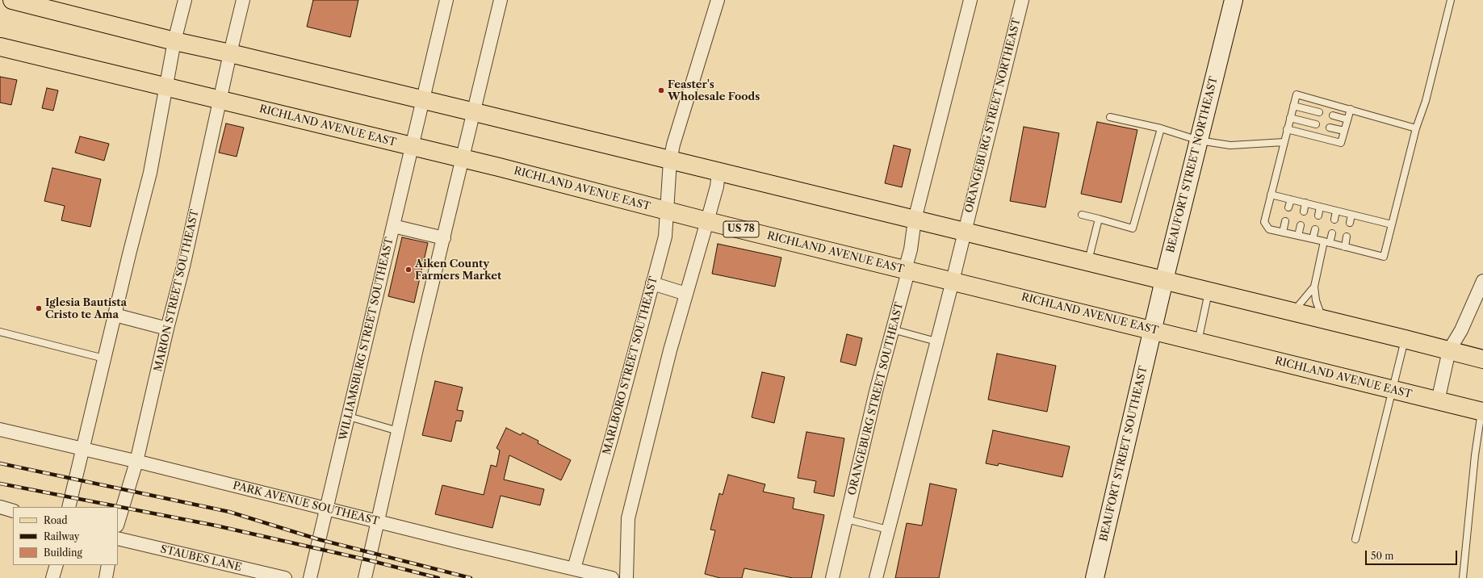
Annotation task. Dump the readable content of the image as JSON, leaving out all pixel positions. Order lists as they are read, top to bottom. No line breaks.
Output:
{"streets":{"main road":["RICHLAND AVENUE EAST","US 78"],"street":["ORANGEBURG STREET NORTHEAST","BEAUFORT STREET NORTHEAST","MARION STREET SOUTHEAST","WILLIAMSBURG STREET SOUTHEAST","MARLBORO STREET SOUTHEAST","ORANGEBURG STREET SOUTHEAST","BEAUFORT STREET SOUTHEAST","PARK AVENUE SOUTHEAST","STAUBES LANE"]},"crossings":[["ORANGEBURG STREET NORTHEAST","RICHLAND AVENUE EAST"],["RICHLAND AVENUE EAST","BEAUFORT STREET NORTHEAST"],["RICHLAND AVENUE EAST","MARION STREET SOUTHEAST"],["RICHLAND AVENUE EAST","WILLIAMSBURG STREET SOUTHEAST"],["RICHLAND AVENUE EAST","MARLBORO STREET SOUTHEAST"],["RICHLAND AVENUE EAST","ORANGEBURG STREET SOUTHEAST"],["RICHLAND AVENUE EAST","BEAUFORT STREET SOUTHEAST"],["BEAUFORT STREET NORTHEAST","BEAUFORT STREET SOUTHEAST"],["MARION STREET SOUTHEAST","PARK AVENUE SOUTHEAST"],["WILLIAMSBURG STREET SOUTHEAST","PARK AVENUE SOUTHEAST"],["MARLBORO STREET SOUTHEAST","PARK AVENUE SOUTHEAST"]],"places":["Feaster's Wholesale Foods","Aiken County Farmers Market","Iglesia Bautista Cristo te Ama"],"legend":["Road","Railway","Building"],"scale_bar":"50 m"}
